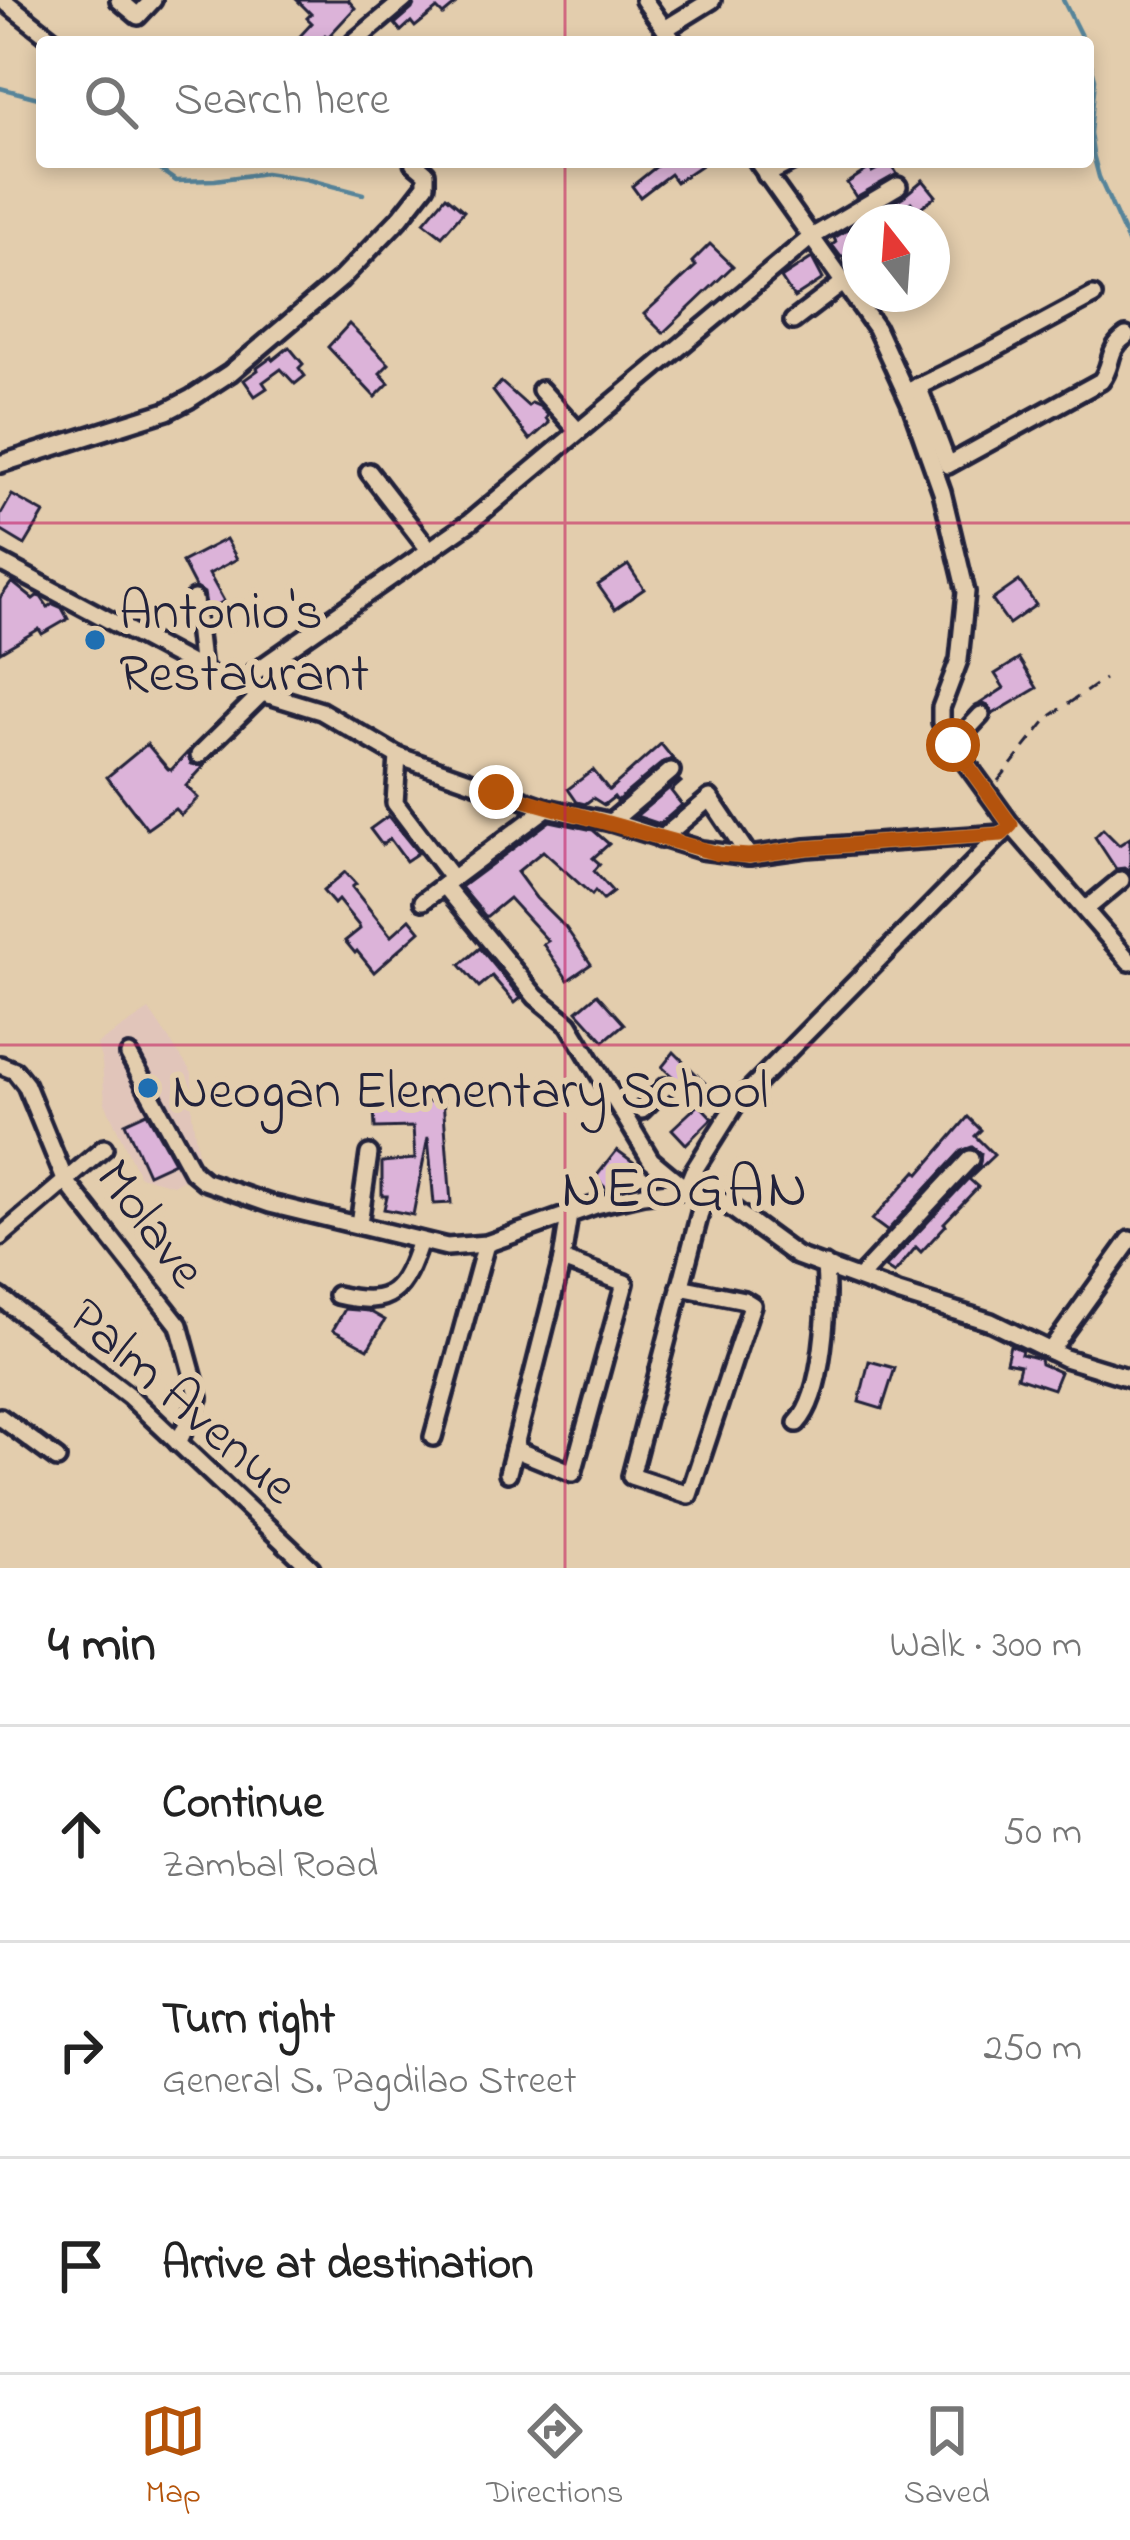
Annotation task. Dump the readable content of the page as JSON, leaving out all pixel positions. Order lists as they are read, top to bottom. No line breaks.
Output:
{"streets":{"street":["Molave","Palm Avenue"]},"crossings":[["Molave","Palm Avenue"]],"districts":["NEOGAN"],"places":["Antonio's Restaurant","Neogan Elementary School"],"north":"top","page":{"search":"Search here","heading":["4 min","Walk · 300 m"],"list":[["Continue","Zambal Road","50 m"],["Turn right","General S. Pagdilao Street","250 m"],"Arrive at destination"],"nav":["Map","Directions","Saved"]}}
